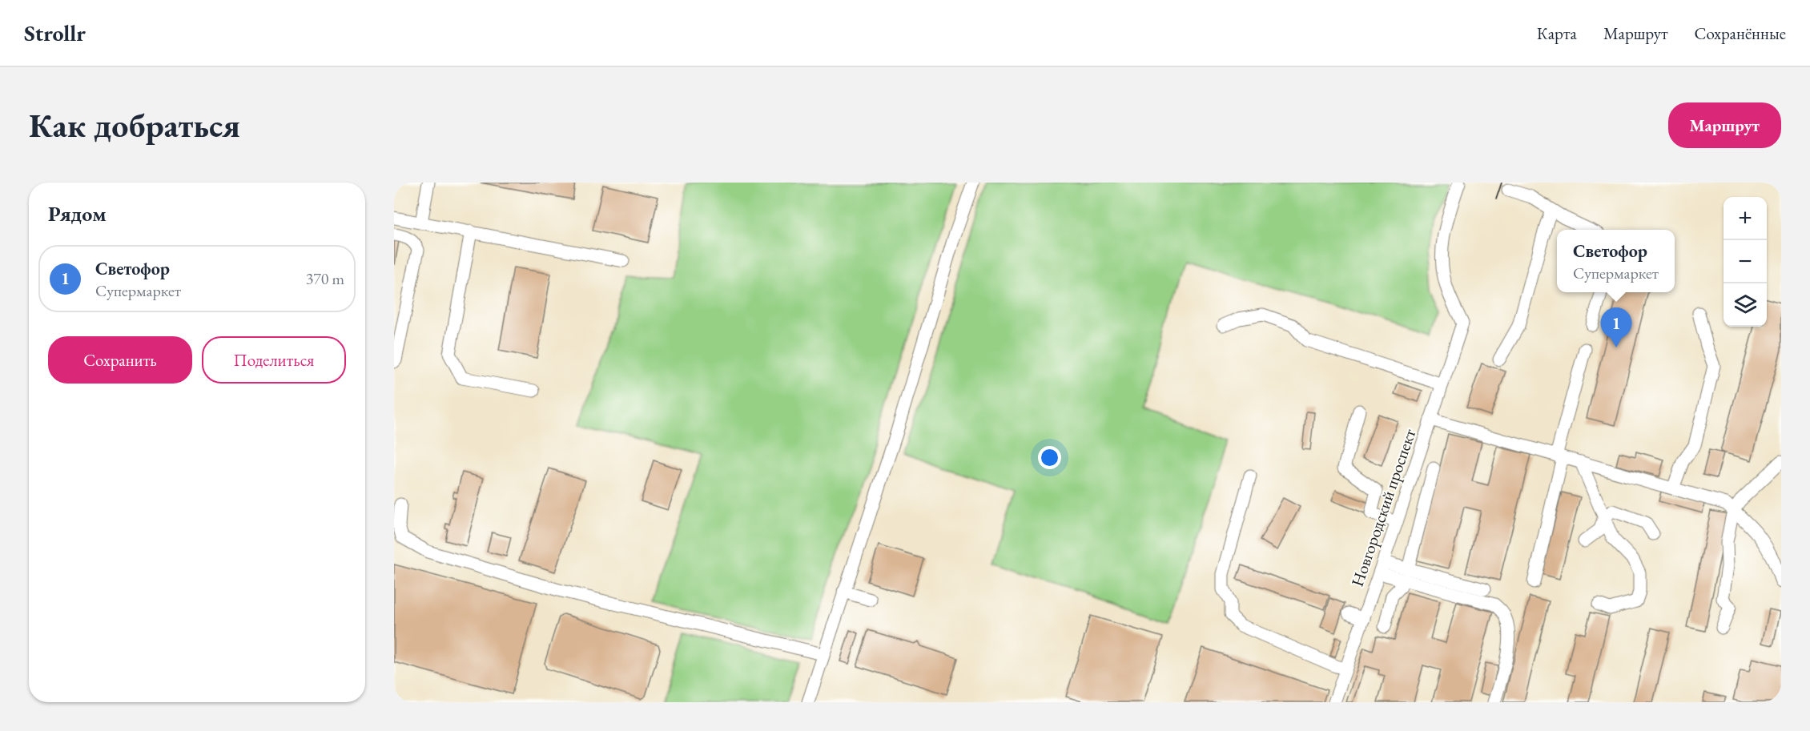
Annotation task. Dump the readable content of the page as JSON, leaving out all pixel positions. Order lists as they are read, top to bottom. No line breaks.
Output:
{"streets":{"street":["Новгородский проспект"]},"page":{"header":"Strollr","nav":["Карта","Маршрут","Сохранённые"],"buttons":["Маршрут",["Сохранить","Поделиться"]],"title":"Как добраться","heading":"Рядом","map_buttons":["+","−"],"popup":["Светофор","Супермаркет"],"list":[{"mark":"1","name":"Светофор","note":"Супермаркет","value":"370 m"}],"pins":"1"}}
